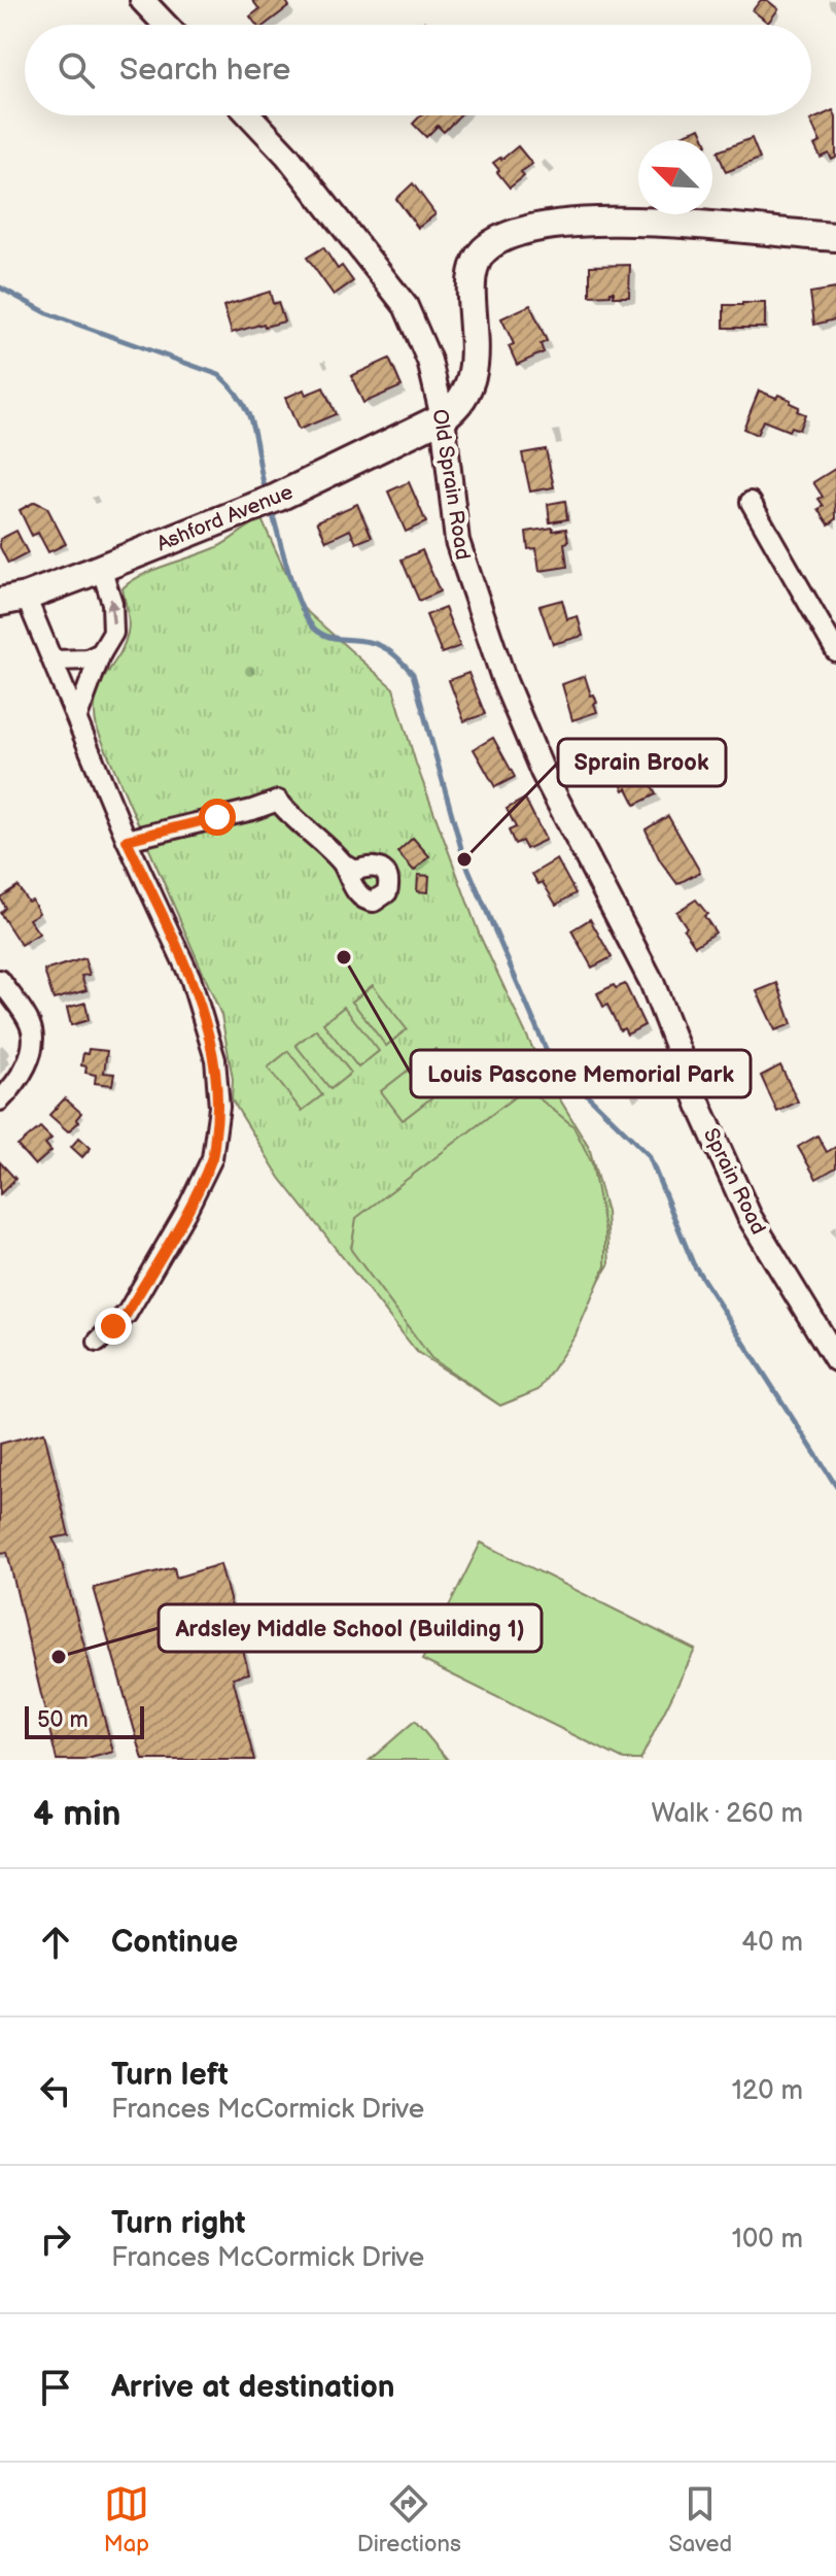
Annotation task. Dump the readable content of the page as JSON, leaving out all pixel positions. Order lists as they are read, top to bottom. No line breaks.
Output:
{"streets":{"main road":["Ashford Avenue"],"street":["Old Sprain Road","Sprain Road"]},"crossings":[["Old Sprain Road","Ashford Avenue"],["Old Sprain Road","Sprain Road"]],"places":["Sprain Brook","Louis Pascone Memorial Park","Ardsley Middle School (Building 1)"],"scale_bar":"50 m","north":"top left","page":{"search":"Search here","scale":"50 m","heading":["4 min","Walk · 260 m"],"list":[["Continue","40 m"],["Turn left","Frances McCormick Drive","120 m"],["Turn right","Frances McCormick Drive","100 m"],"Arrive at destination"],"nav":["Map","Directions","Saved"]}}
